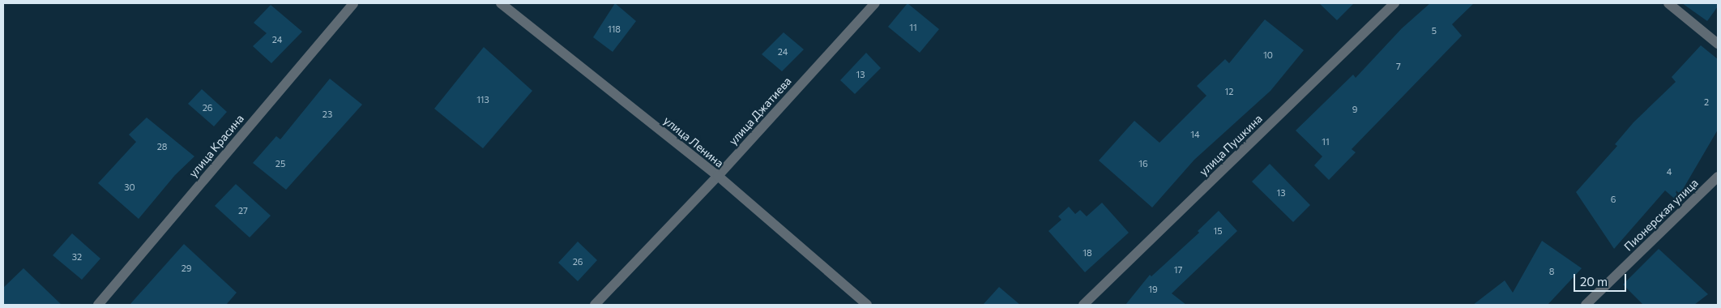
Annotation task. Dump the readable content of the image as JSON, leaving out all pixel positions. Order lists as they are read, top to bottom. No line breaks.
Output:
{"streets":{"street":["улица Джатиева","улица Ленина","улица Пушкина","улица Красина","Пионерская улица"]},"crossings":[["улица Джатиева","улица Ленина"]],"house_numbers":["11","118","5","24","24","10","7","13","12","113","2","26","9","23","14","11","28","25","16","4","30","13","6","27","15","18","32","26","29","17","8","19"],"scale_bar":"20 m"}
